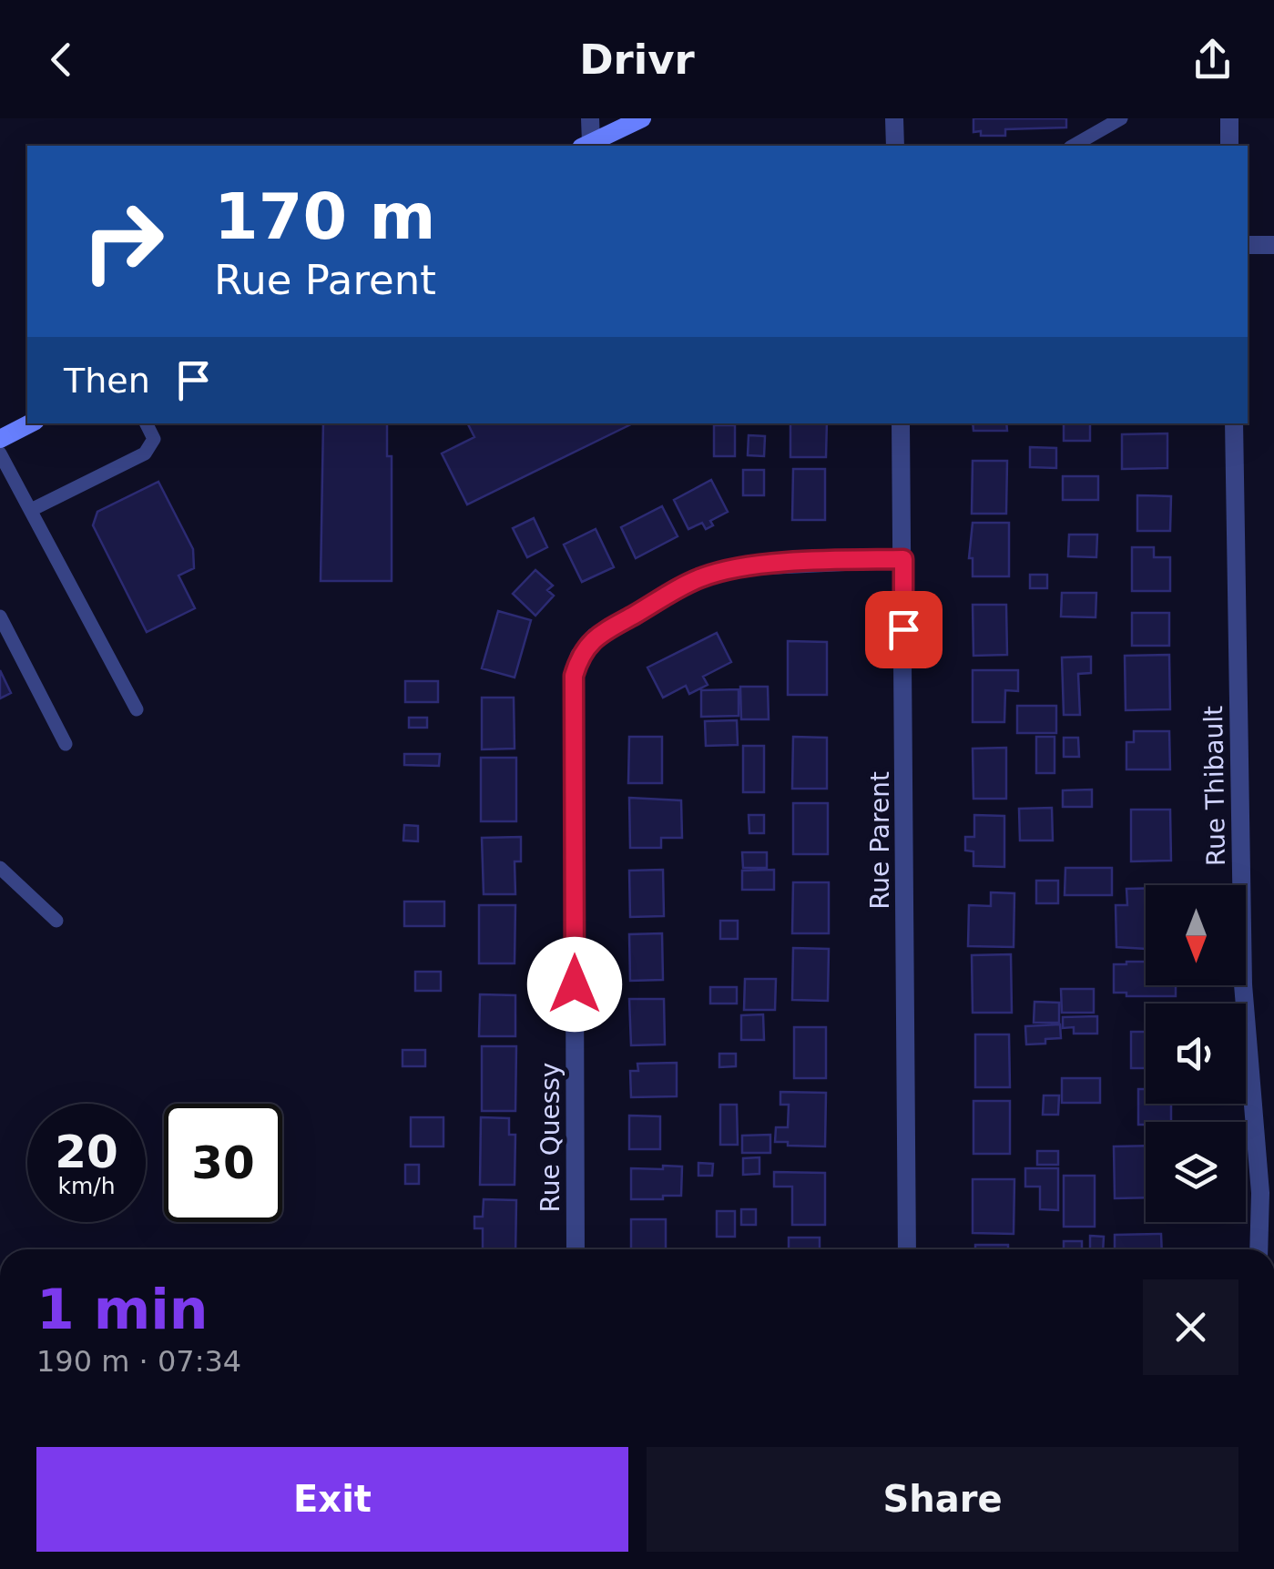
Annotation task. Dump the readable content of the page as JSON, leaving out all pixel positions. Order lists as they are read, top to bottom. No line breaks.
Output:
{"streets":{"street":["Rue Thibault","Rue Parent","Rue Quessy"]},"crossings":[["Rue Parent","Rue Quessy"]],"north":"bottom","page":{"header":"Drivr","turn":["170 m","Rue Parent"],"then":"Then","speed":"20 km/h","limit":"30","heading":["1 min","190 m · 07:34"],"buttons":["Exit","Share"]}}
